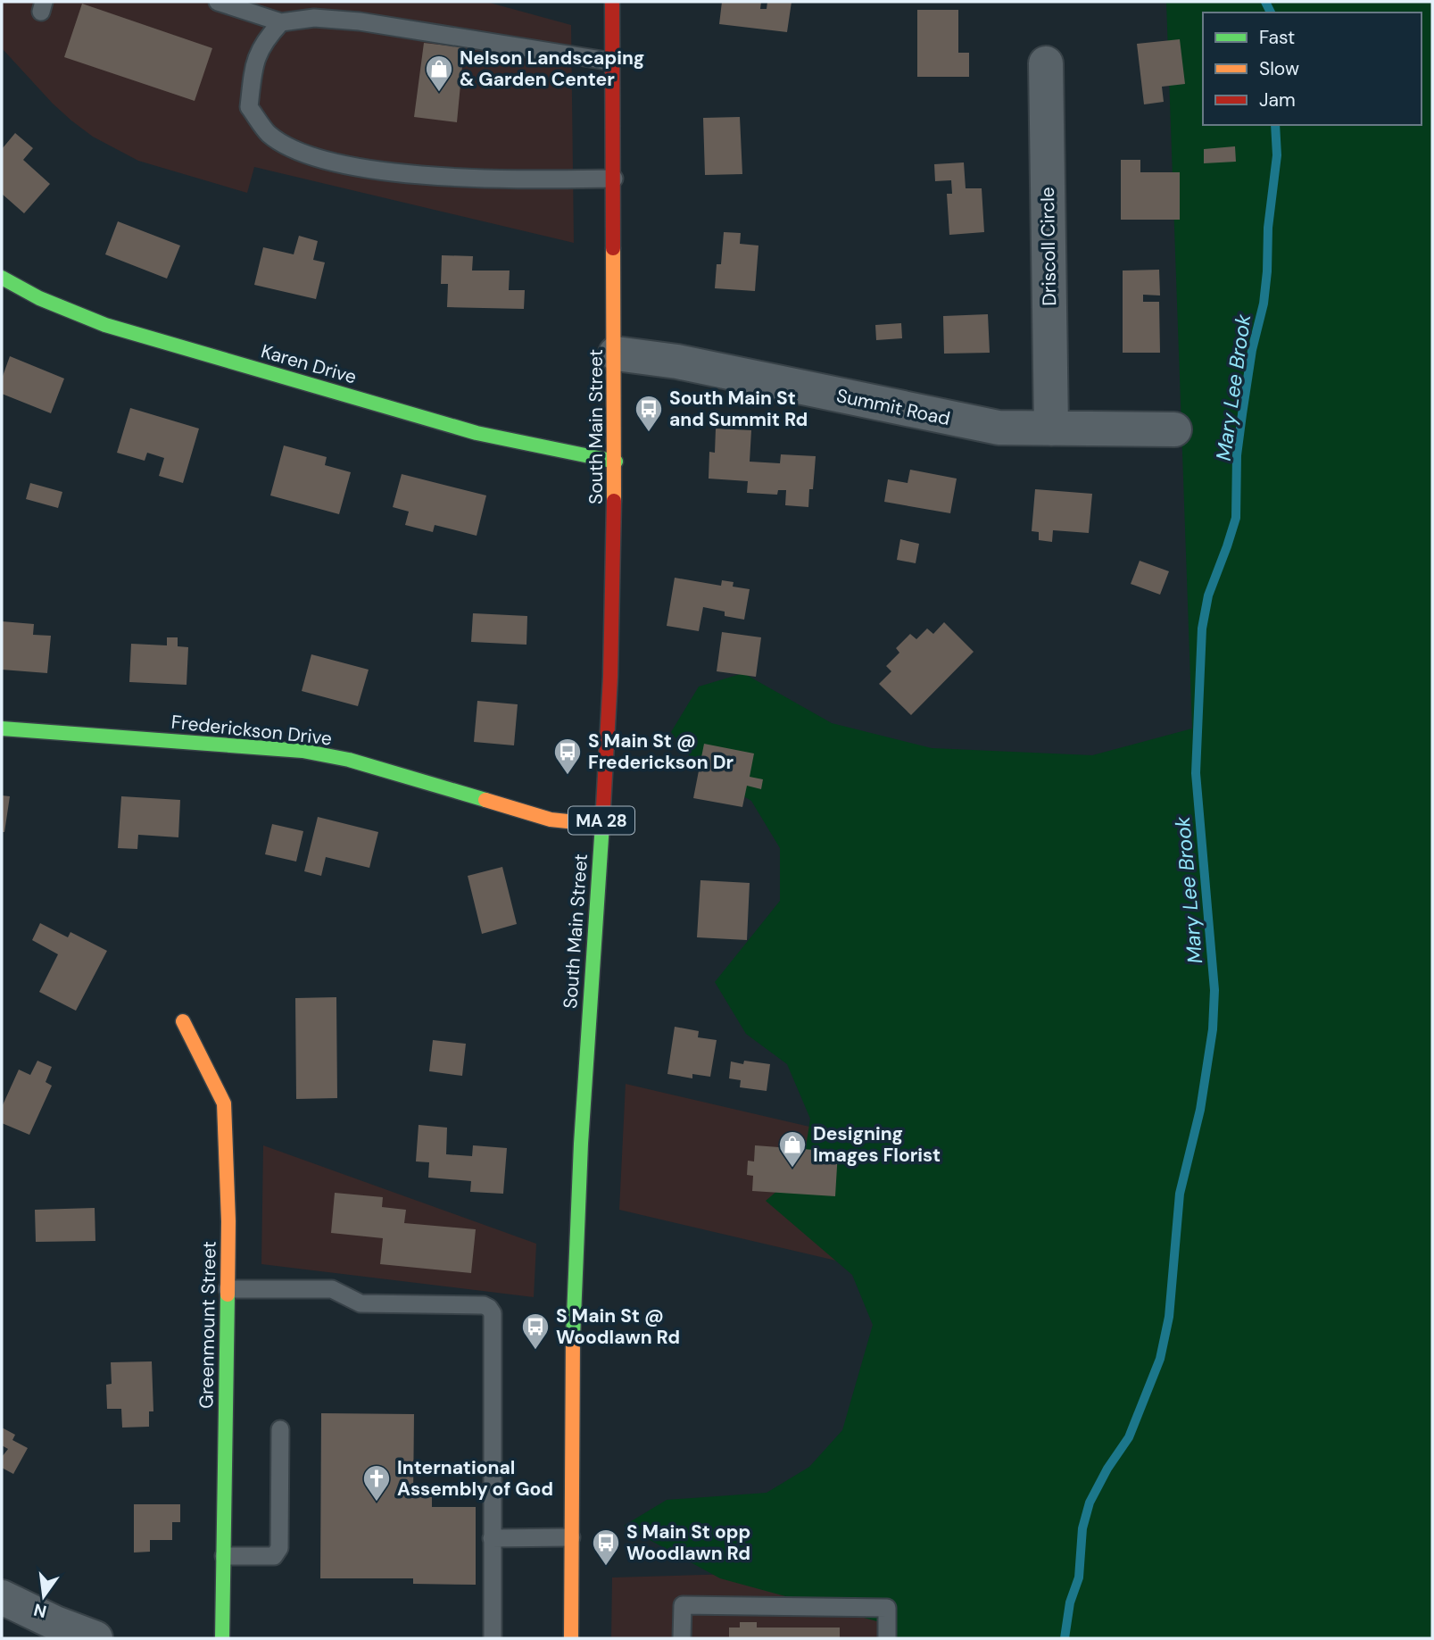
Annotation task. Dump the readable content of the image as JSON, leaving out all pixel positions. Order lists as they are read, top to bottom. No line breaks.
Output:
{"streets":{"street":["Driscoll Circle","Karen Drive","Summit Road","South Main Street","Frederickson Drive","MA 28","Greenmount Street"]},"crossings":[["Driscoll Circle","Summit Road"],["Karen Drive","South Main Street"],["Summit Road","South Main Street"],["South Main Street","Frederickson Drive"]],"water":["Mary Lee Brook"],"places":{"shop":["Nelson Landscaping & Garden Center","Designing Images Florist"],"bus stop":["South Main St and Summit Rd","S Main St @ Frederickson Dr","S Main St @ Woodlawn Rd","S Main St opp Woodlawn Rd"],"church":["International Assembly of God"]},"legend":["Fast","Slow","Jam"],"north":"bottom"}
